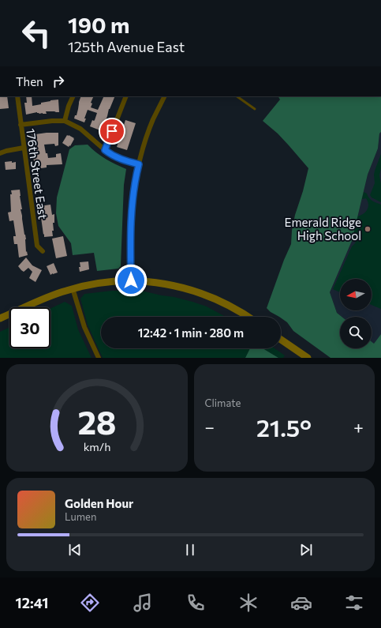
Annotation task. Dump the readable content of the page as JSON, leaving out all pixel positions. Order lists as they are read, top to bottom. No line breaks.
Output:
{"streets":{"street":["176th Street East"]},"places":["Emerald Ridge High School"],"north":"left","page":{"turn":["190 m","125th Avenue East"],"then":"Then","limit":"30","trip":"12:42 · 1 min · 280 m","tile":"Climate","heat":["−","21.5°","+"],"song":["Golden Hour","Lumen"],"tabs":"12:41","gauge":["28","km/h"]}}
